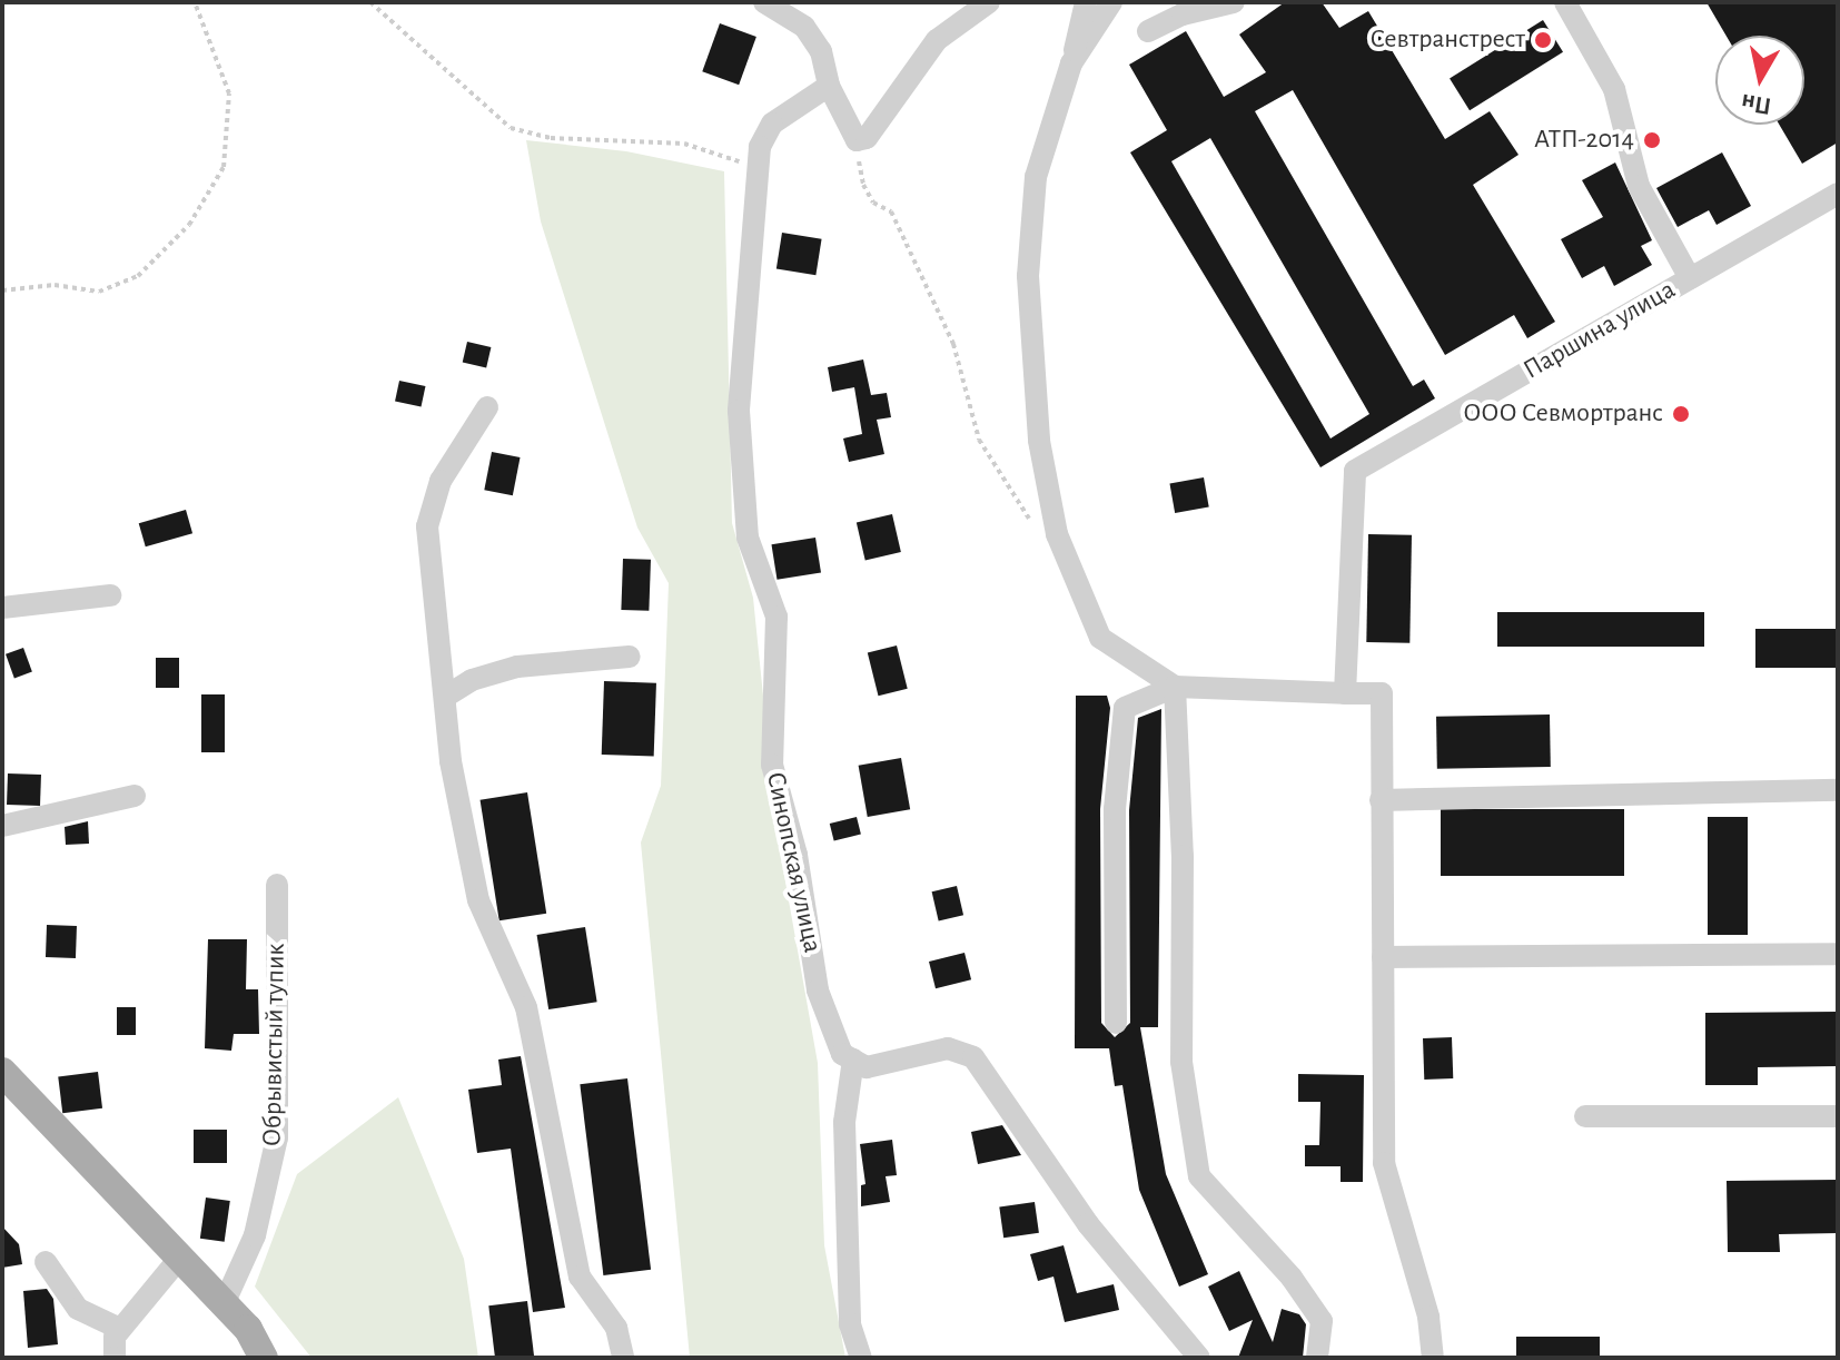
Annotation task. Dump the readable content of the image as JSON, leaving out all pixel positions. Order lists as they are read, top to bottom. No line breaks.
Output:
{"streets":{"street":["Паршина улица","Синопская улица","Обрывистый тупик"]},"places":["Севтранстрест","АТП-2014","ООО Севмортранс"],"north":"bottom"}
